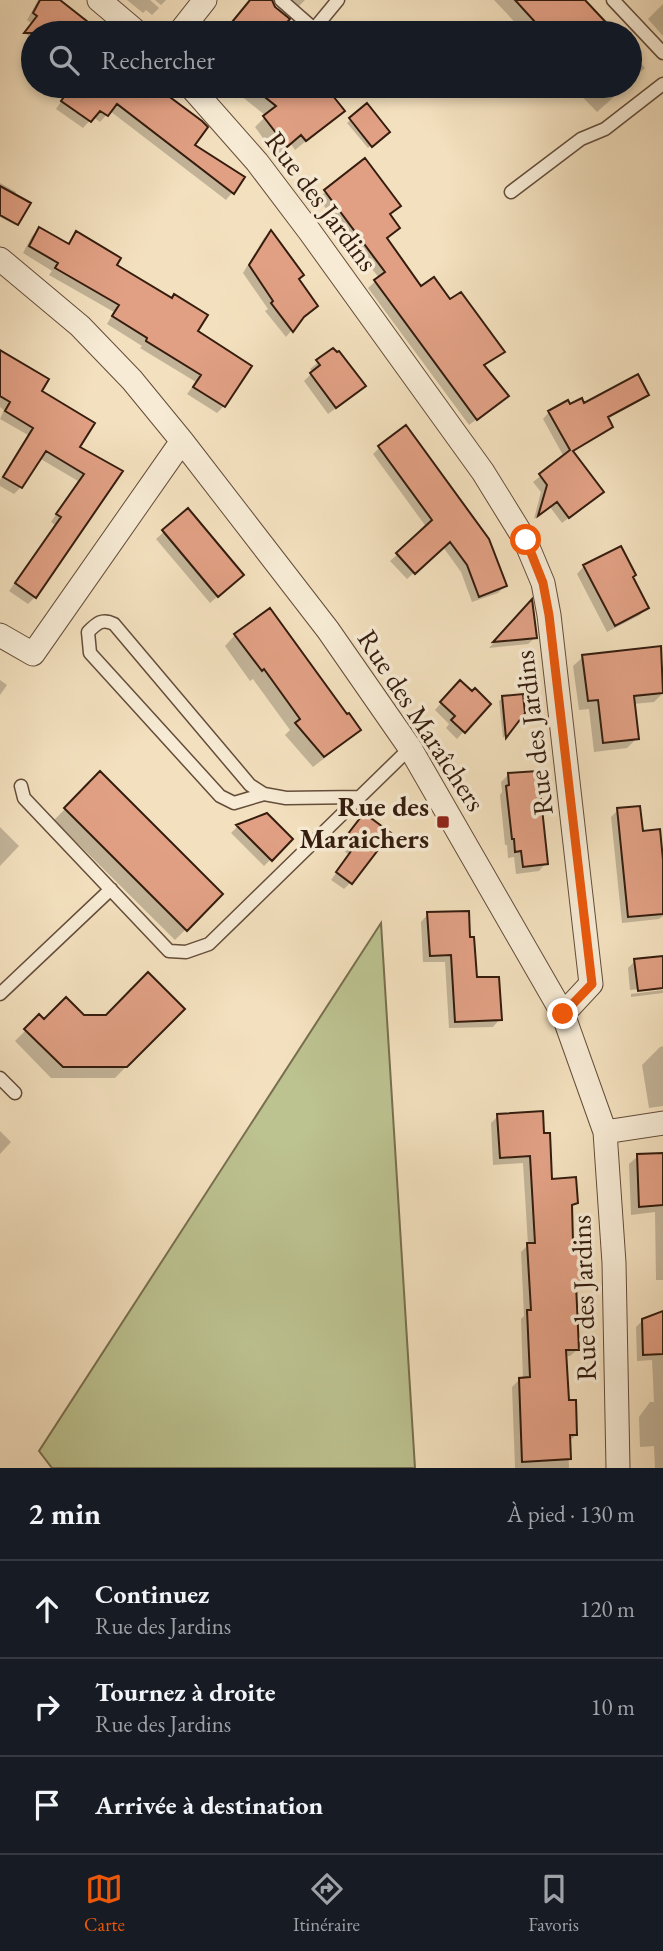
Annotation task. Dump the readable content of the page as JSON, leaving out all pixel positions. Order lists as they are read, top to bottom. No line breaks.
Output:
{"streets":{"street":["Rue des Jardins","Rue des Maraîchers"]},"crossings":[["Rue des Jardins","Rue des Maraîchers"]],"places":{"transit":["Rue des Maraichers"]},"page":{"search":"Rechercher","heading":["2 min","À pied · 130 m"],"list":[["Continuez","Rue des Jardins","120 m"],["Tournez à droite","Rue des Jardins","10 m"],"Arrivée à destination"],"nav":["Carte","Itinéraire","Favoris"]}}
